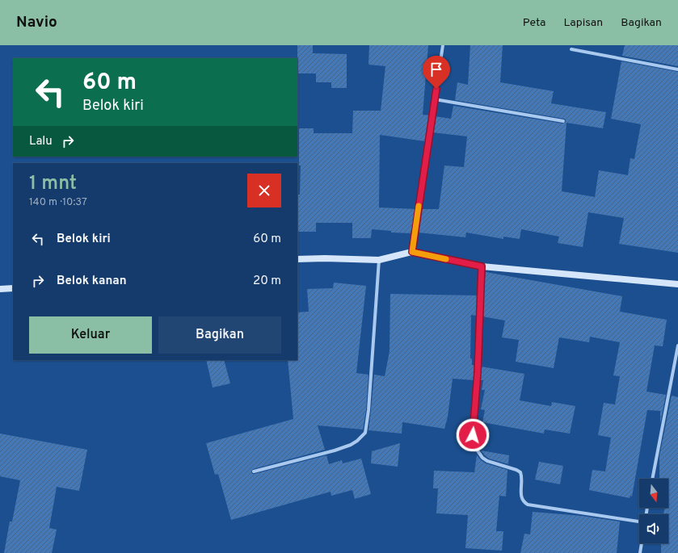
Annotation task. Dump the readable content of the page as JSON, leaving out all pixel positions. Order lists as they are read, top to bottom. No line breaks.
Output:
{"north":"bottom","page":{"header":"Navio","nav":["Peta","Lapisan","Bagikan"],"turn":["60 m","Belok kiri"],"then":"Lalu","heading":["1 mnt","140 m · 10:37"],"list":[{"name":"Belok kiri","value":"60 m"},{"name":"Belok kanan","value":"20 m"}],"buttons":["Keluar","Bagikan"]}}
